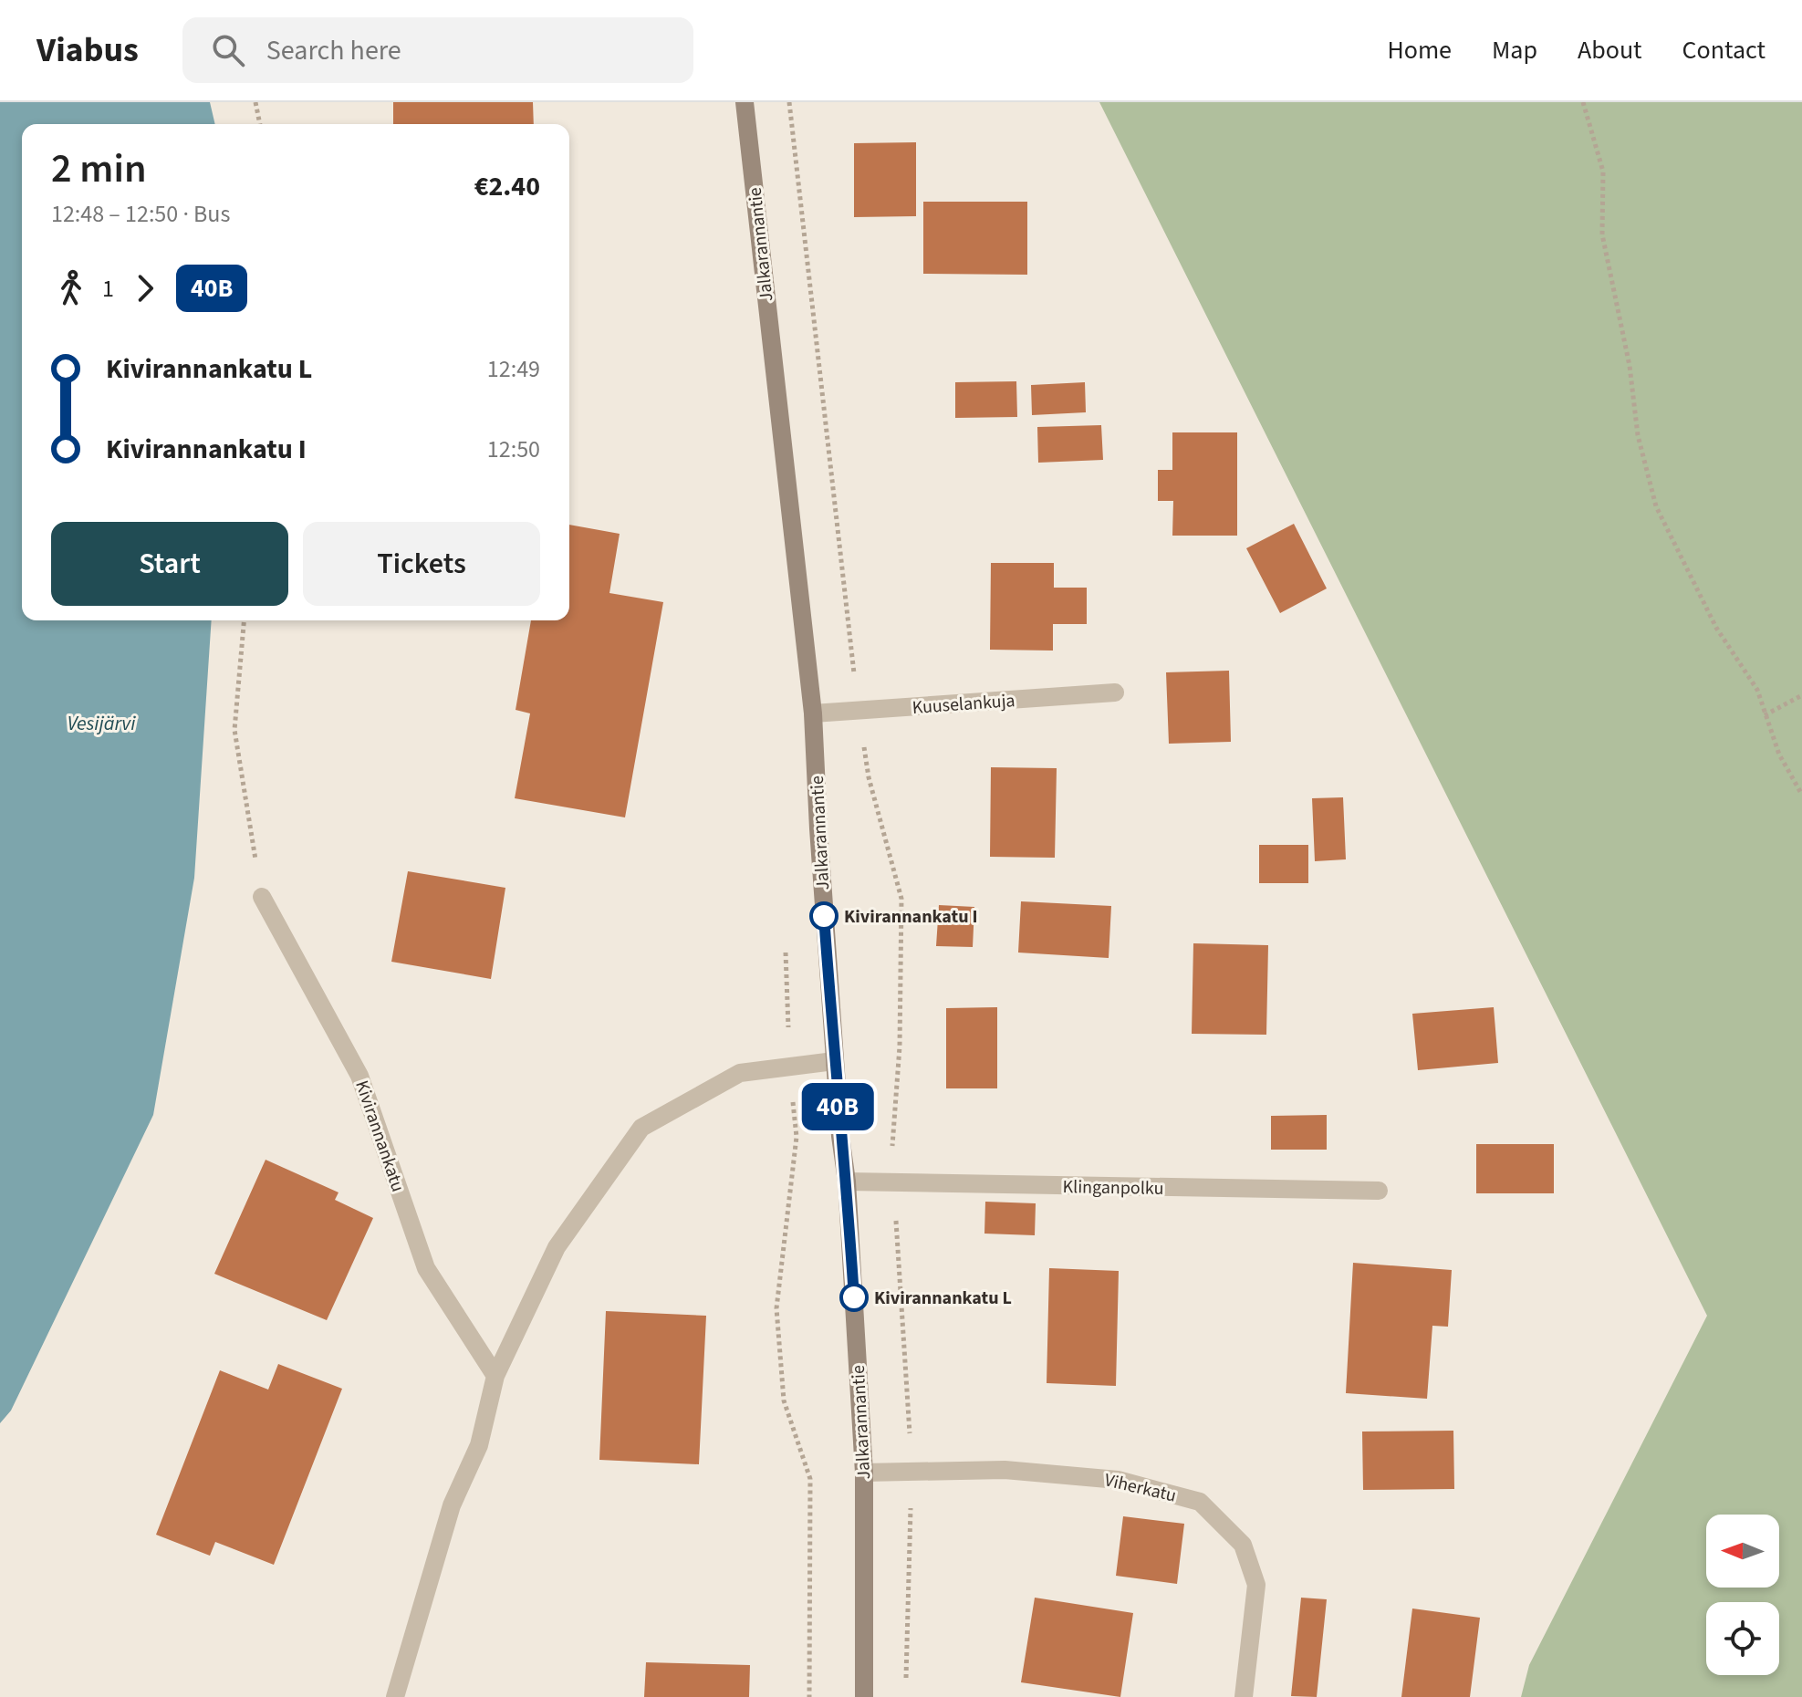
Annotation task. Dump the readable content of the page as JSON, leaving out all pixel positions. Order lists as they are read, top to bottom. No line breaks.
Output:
{"streets":{"main road":["Jalkarannantie"],"street":["Kuuselankuja","Kivirannankatu","Klinganpolku","Viherkatu"]},"crossings":[["Jalkarannantie","Kuuselankuja"],["Jalkarannantie","Klinganpolku"],["Jalkarannantie","Viherkatu"]],"water":["Vesijärvi"],"places":["Kivirannankatu I","Kivirannankatu L"],"lines":["bus line 40B"],"north":"left","page":{"header":"Viabus","search":"Search here","nav":["Home","Map","About","Contact"],"on_map":"40B","heading":["2 min","12:48 – 12:50 · Bus","€2.40"],"legs":["1","40B"],"list":[{"name":"Kivirannankatu L","value":"12:49"},{"name":"Kivirannankatu I","value":"12:50"}],"buttons":["Start","Tickets"]}}
